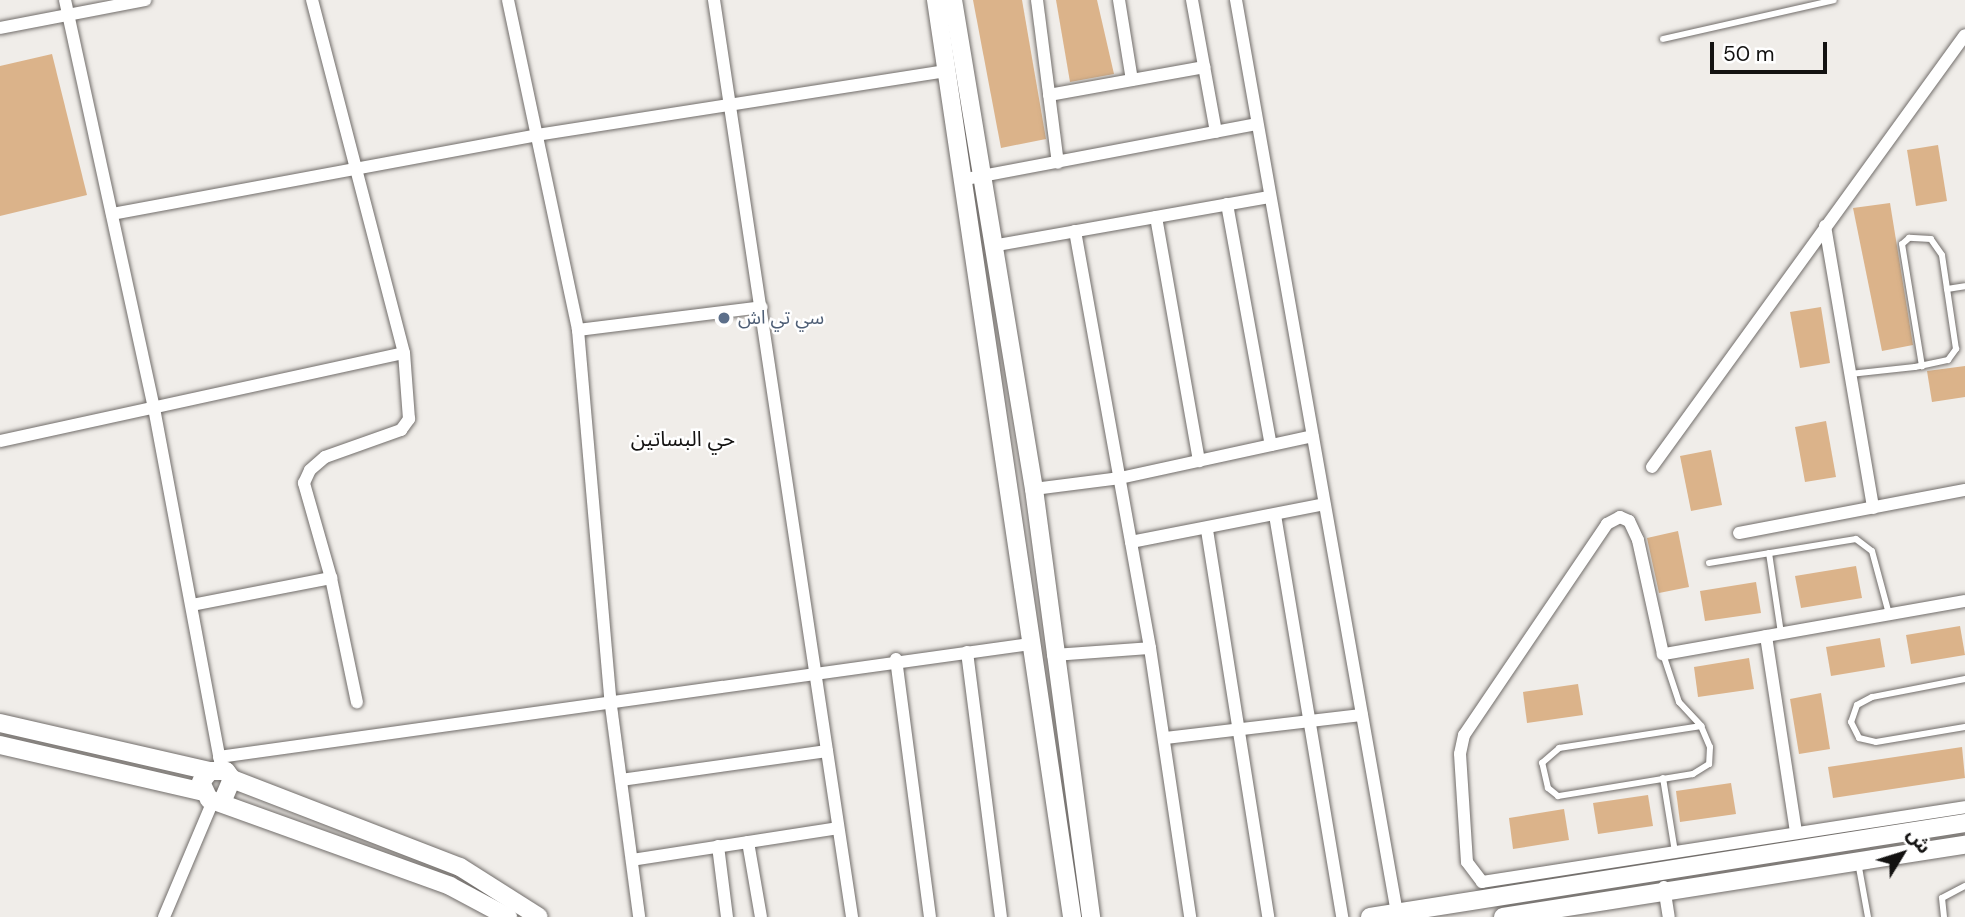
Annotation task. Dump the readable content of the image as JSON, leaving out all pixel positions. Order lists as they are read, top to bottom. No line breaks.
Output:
{"districts":["حي البساتين"],"places":["سي تي اش"],"scale_bar":"50 m","north":"top right"}
